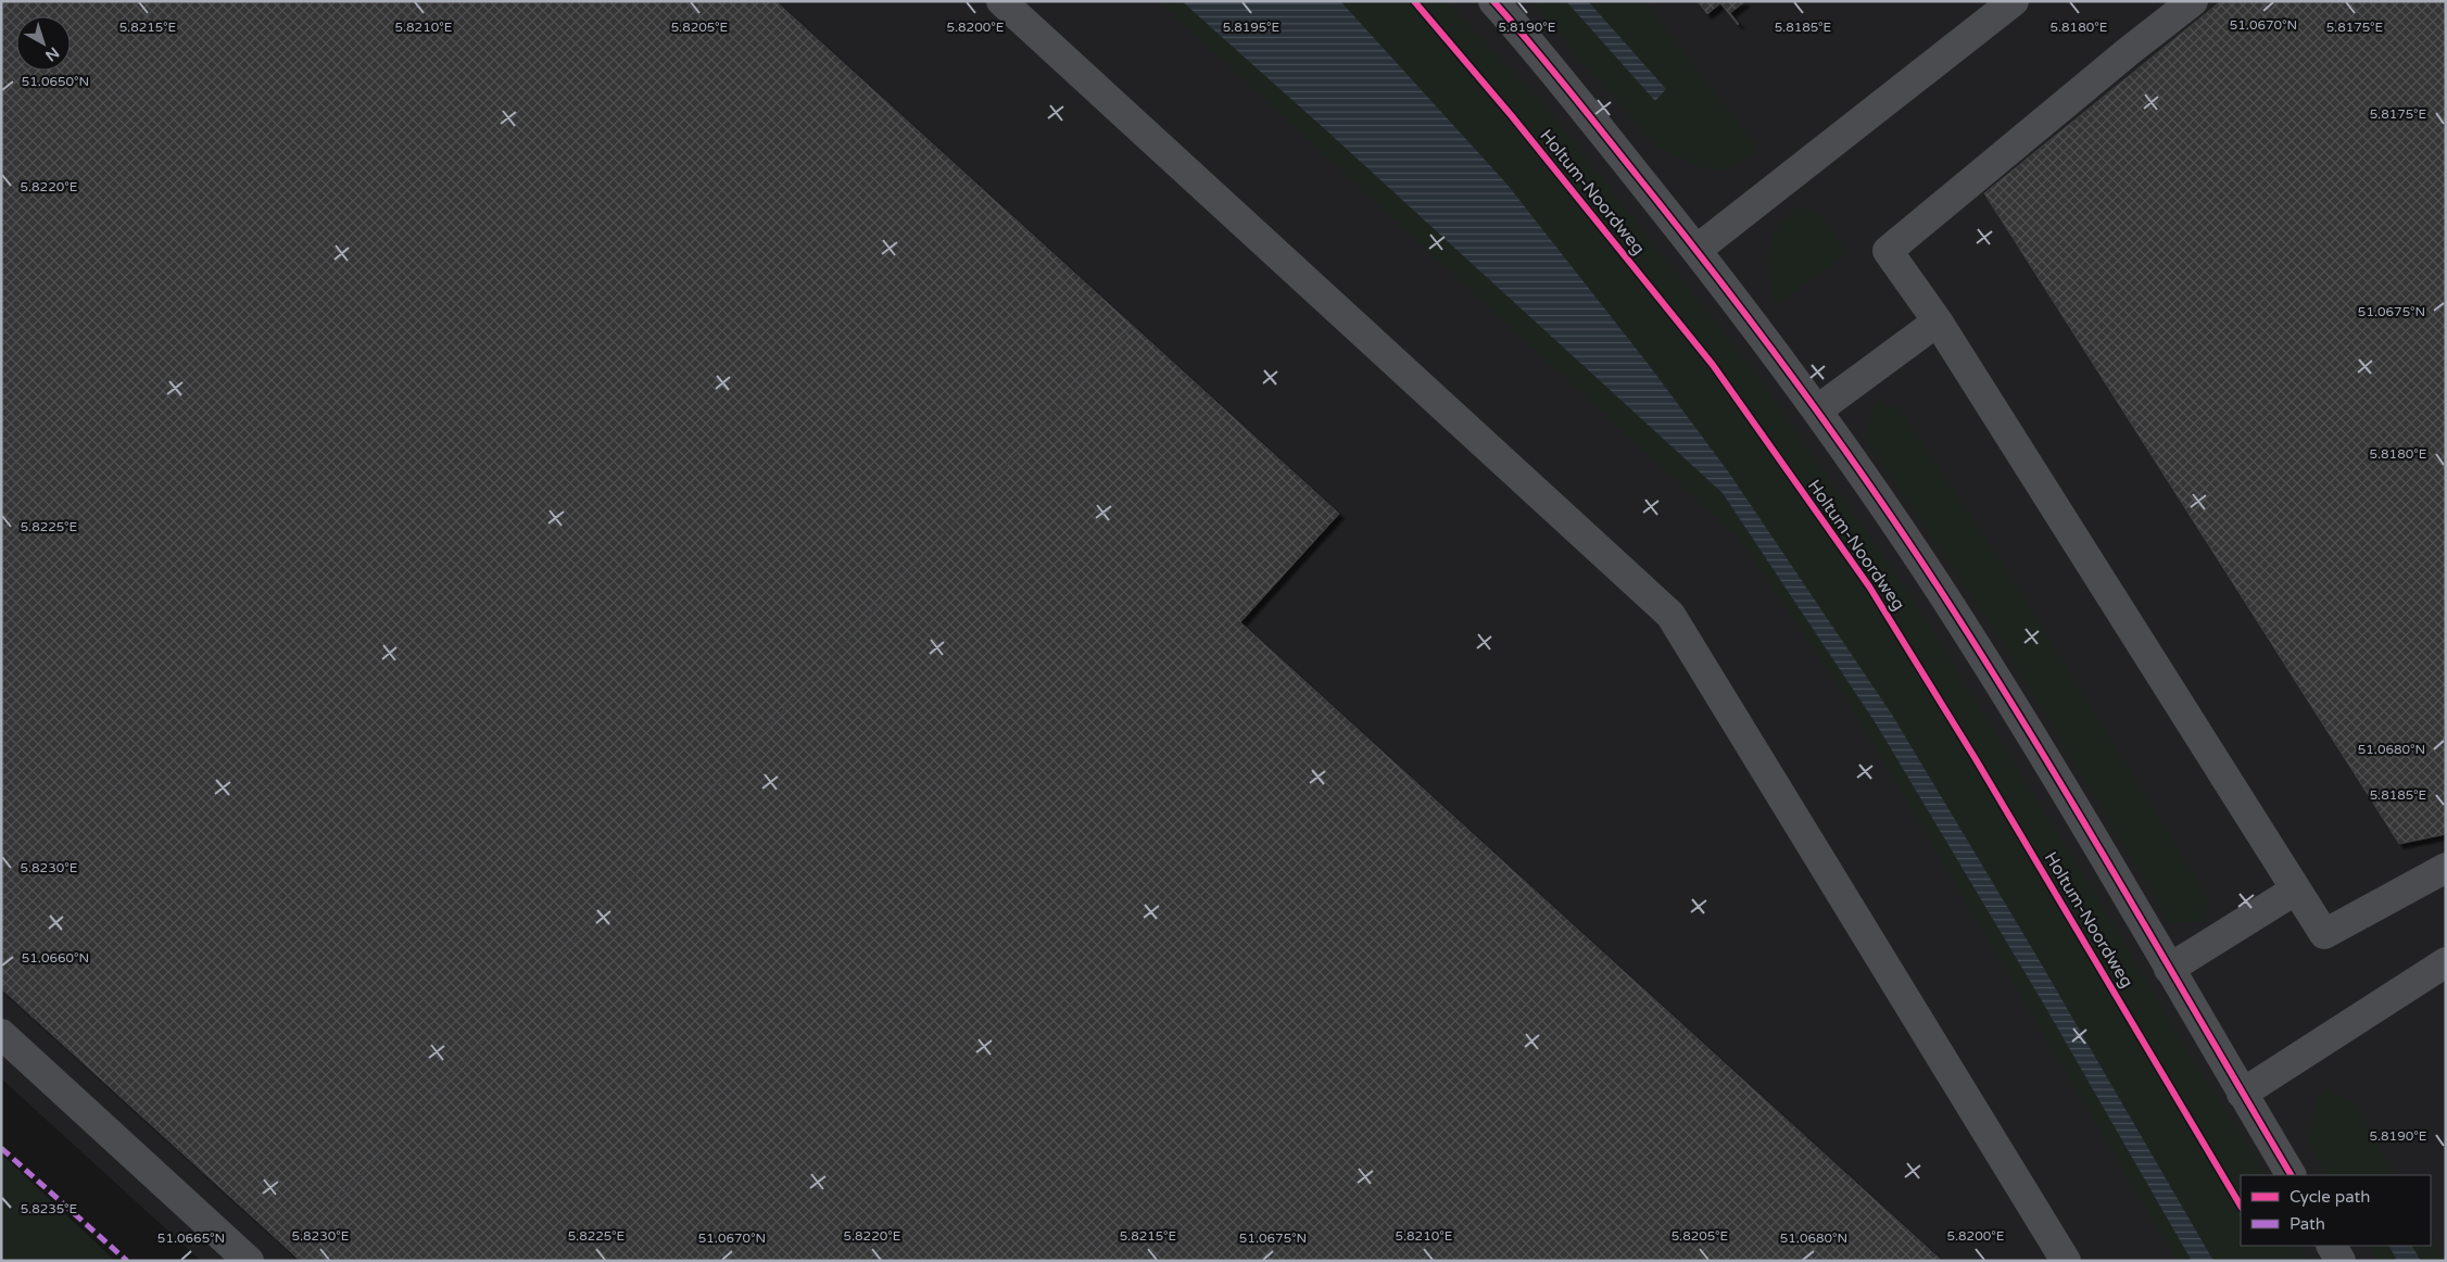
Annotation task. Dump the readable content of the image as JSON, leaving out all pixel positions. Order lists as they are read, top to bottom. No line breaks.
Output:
{"streets":{"cycle path":["Holtum-Noordweg"]},"legend":["Cycle path","Path"],"north":"bottom right","coordinates":["51.0670°N","5.8175°E","5.8215°E","5.8210°E","5.8205°E","5.8200°E","5.8195°E","5.8190°E","5.8185°E","5.8180°E","51.0650°N","5.8220°E","51.0675°N","5.8225°E","51.0680°N","5.8230°E","51.0660°N","5.8235°E","51.0665°N"]}
